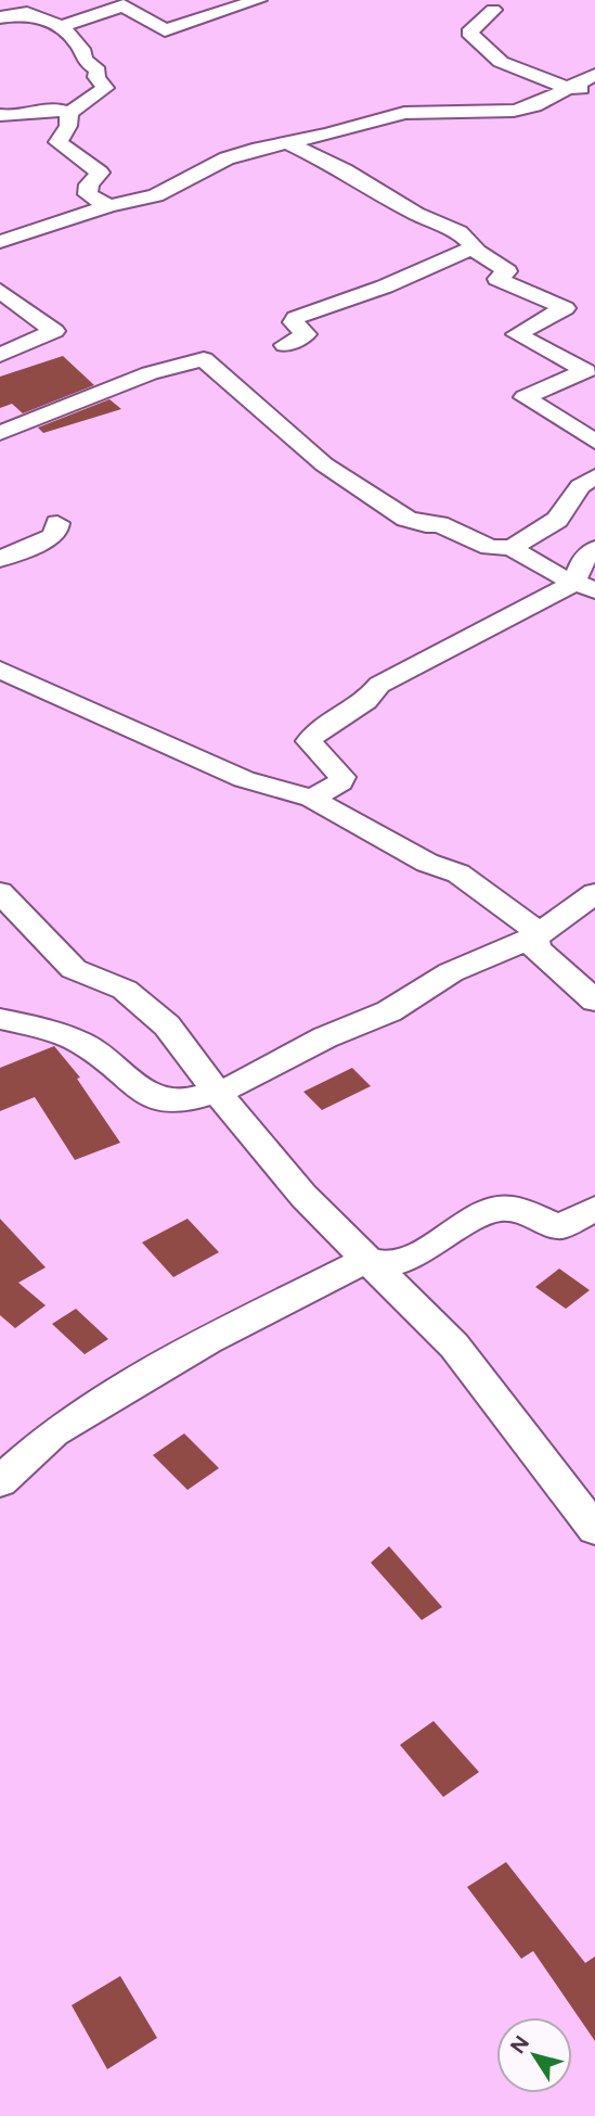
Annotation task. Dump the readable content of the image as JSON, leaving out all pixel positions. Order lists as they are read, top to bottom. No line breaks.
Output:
{"north":"top left"}
